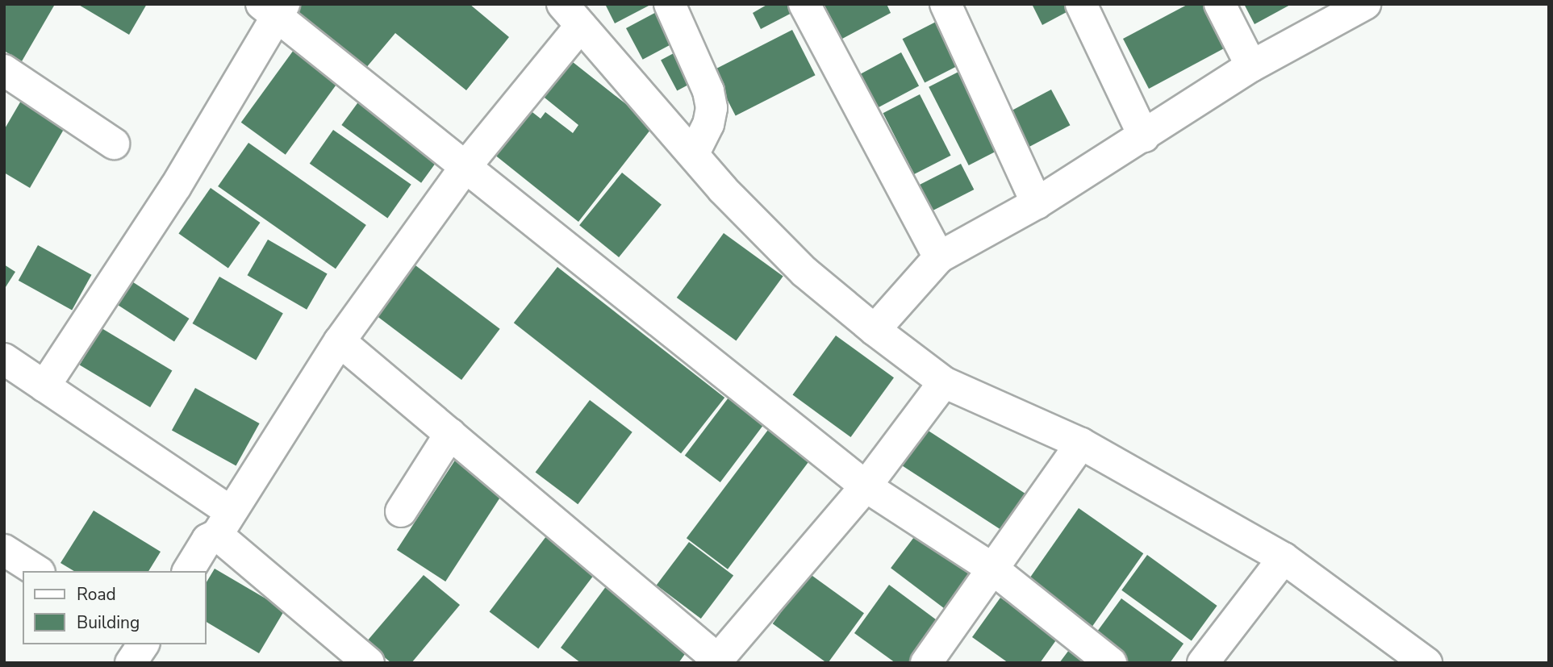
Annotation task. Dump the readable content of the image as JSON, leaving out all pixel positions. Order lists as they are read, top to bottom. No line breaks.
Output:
{"legend":["Road","Building"]}
